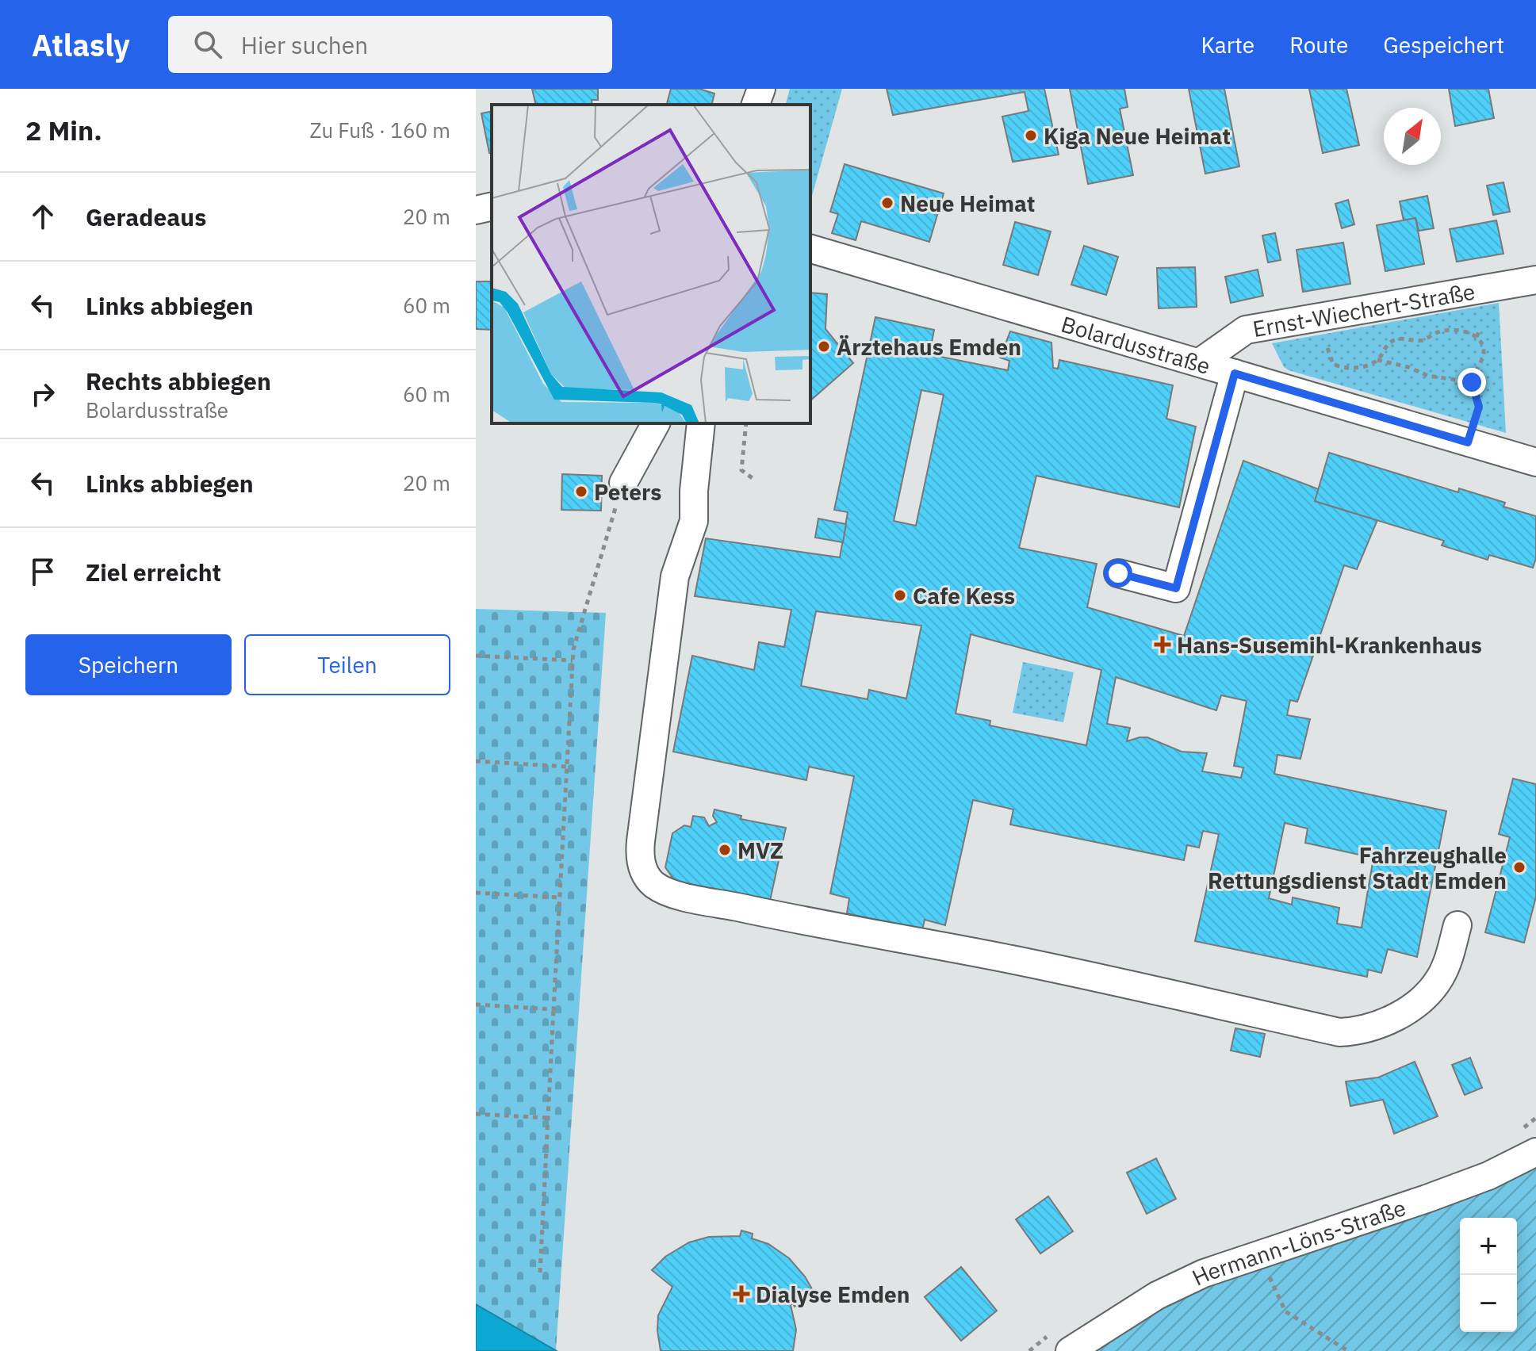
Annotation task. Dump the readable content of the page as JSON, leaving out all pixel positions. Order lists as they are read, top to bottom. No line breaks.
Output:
{"streets":{"street":["Ernst-Wiechert-Straße","Bolardusstraße","Hermann-Löns-Straße"]},"crossings":[["Ernst-Wiechert-Straße","Bolardusstraße"]],"places":{"other":["Kiga Neue Heimat","Neue Heimat","Ärztehaus Emden","Peters","Cafe Kess","MVZ","Fahrzeughalle Rettungsdienst Stadt Emden"],"health":["Hans-Susemihl-Krankenhaus","Dialyse Emden"]},"north":"top right","page":{"header":"Atlasly","search":"Hier suchen","nav":["Karte","Route","Gespeichert"],"heading":["2 Min.","Zu Fuß · 160 m"],"list":[["Geradeaus","20 m"],["Links abbiegen","60 m"],["Rechts abbiegen","Bolardusstraße","60 m"],["Links abbiegen","20 m"],"Ziel erreicht"],"buttons":["Speichern","Teilen"],"map_buttons":["+","−"]}}
